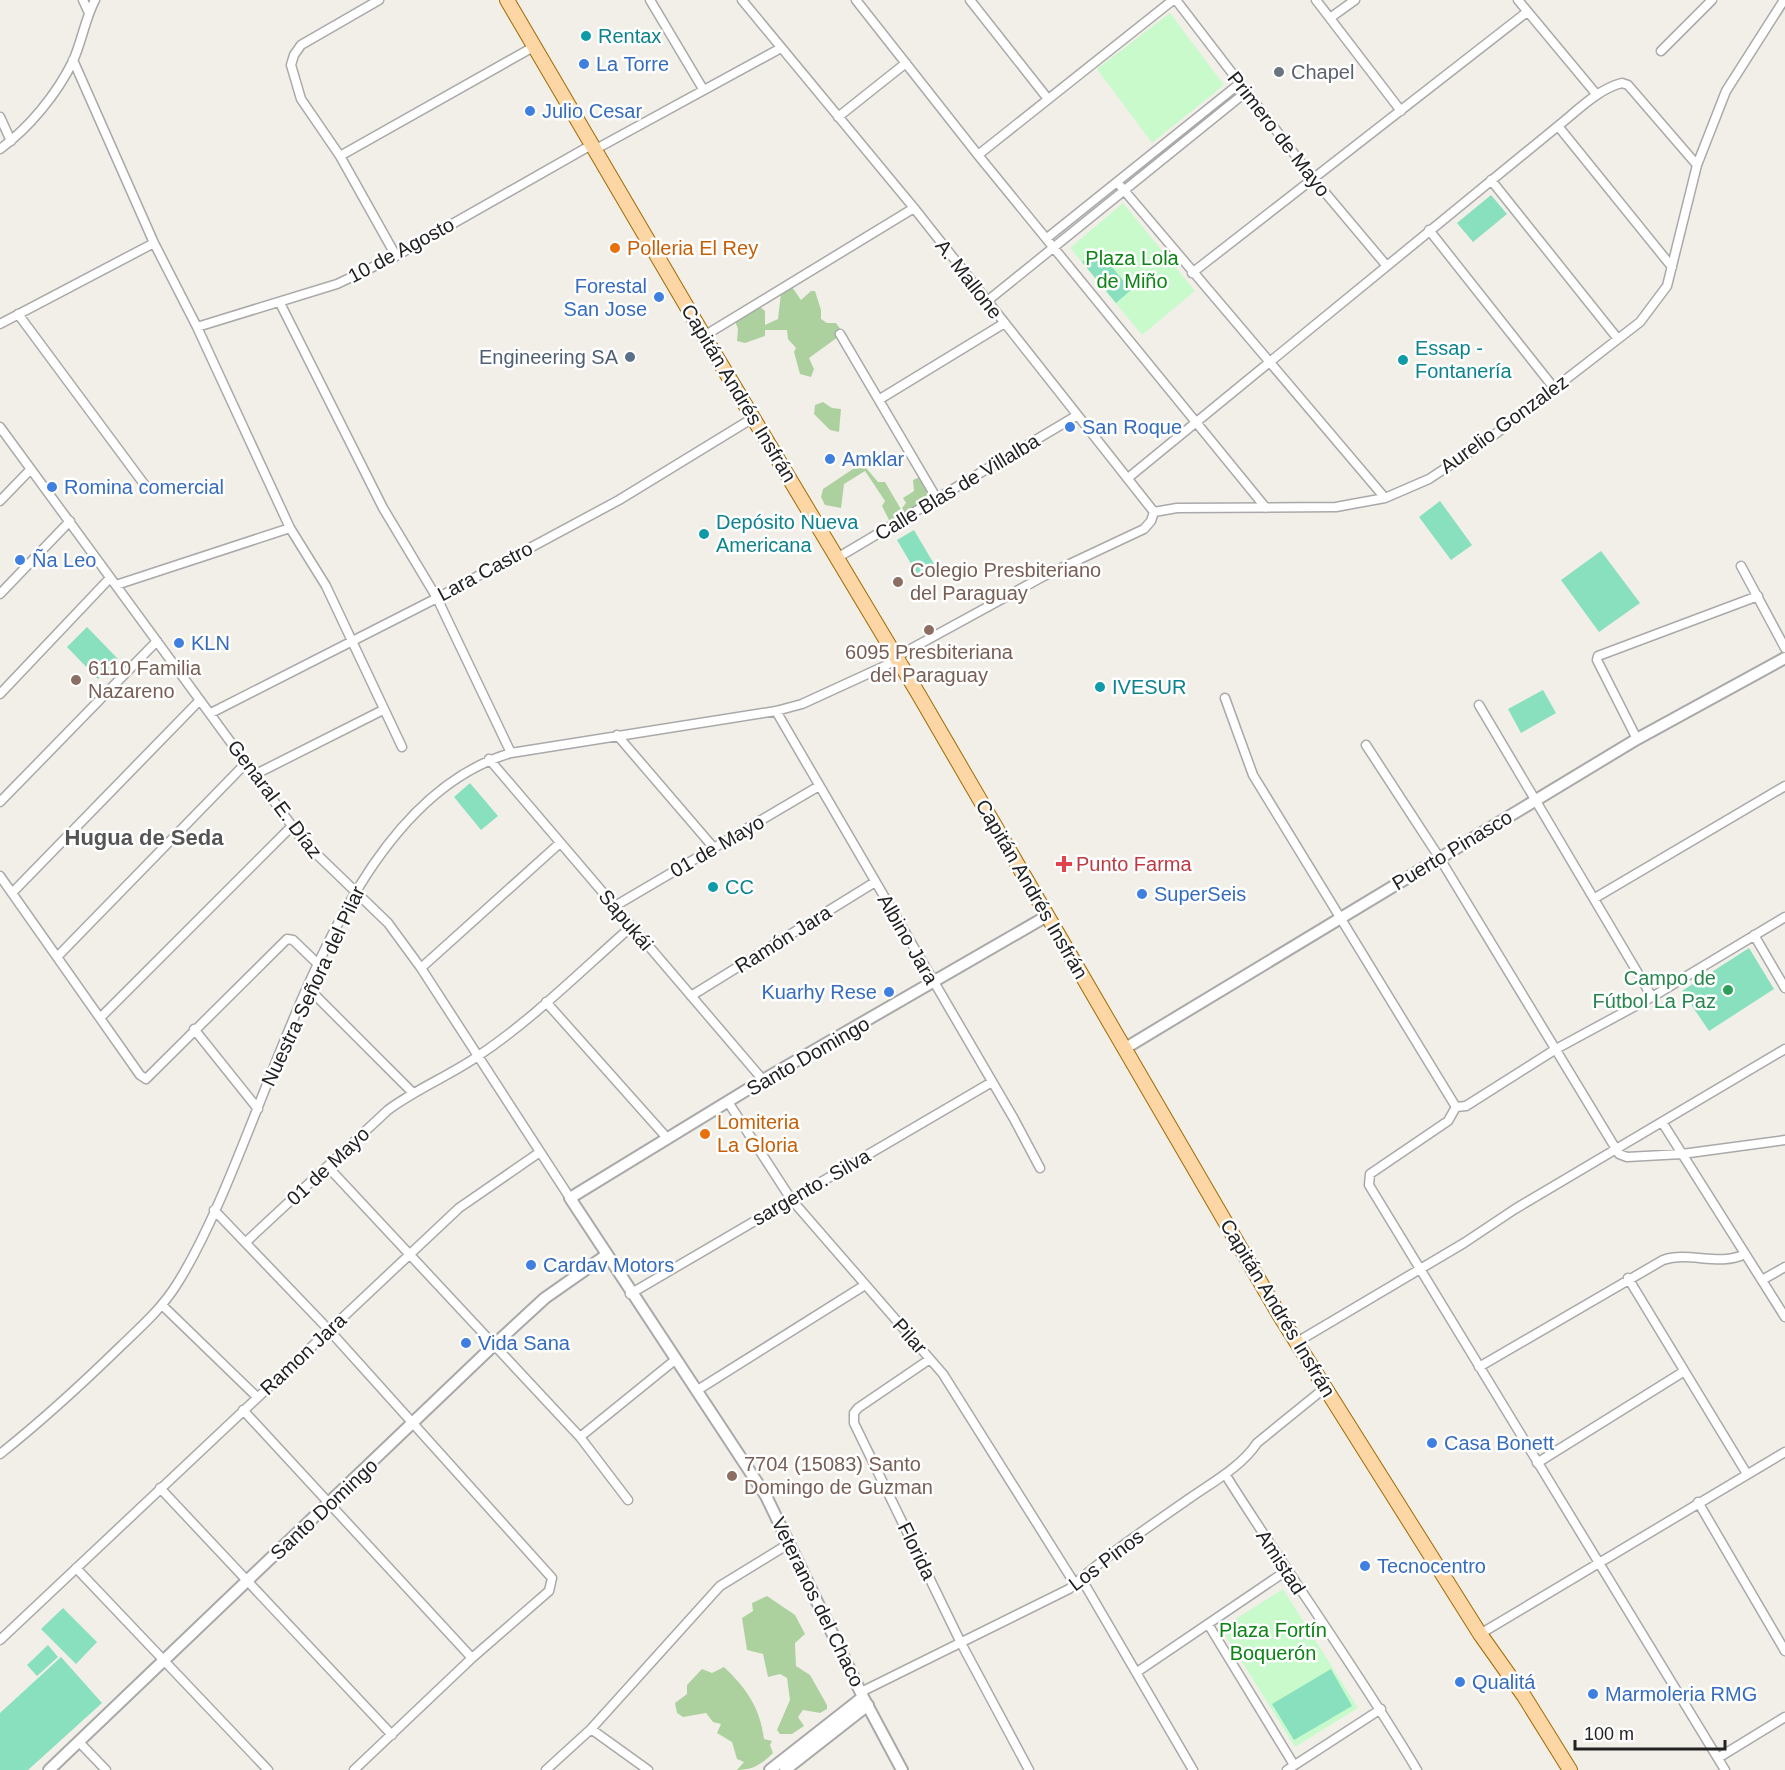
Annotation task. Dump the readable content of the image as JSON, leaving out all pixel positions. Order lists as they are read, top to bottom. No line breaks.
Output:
{"streets":{"main road":["Capitán Andrés Insfrán"],"street":["Primero de Mayo","10 de Agosto","A. Mallone","Aurelio Gonzalez","Calle Blas de Villalba","Lara Castro","Genaral E. Díaz","01 de Mayo","Puerto Pinasco","Sapukái","Ramón Jara","Albino Jara","Nuestra Señora del Pilar","Santo Domingo","sargento. Silva","Pilar","Ramon Jara","Florida","Los Pinos","Amistad","Veteranos del Chaco"]},"crossings":[["10 de Agosto","A. Mallone"],["10 de Agosto","Capitán Andrés Insfrán"],["A. Mallone","Aurelio Gonzalez"],["A. Mallone","Calle Blas de Villalba"],["Capitán Andrés Insfrán","Calle Blas de Villalba"],["Capitán Andrés Insfrán","Lara Castro"],["Capitán Andrés Insfrán","Puerto Pinasco"],["Capitán Andrés Insfrán","Nuestra Señora del Pilar"],["Capitán Andrés Insfrán","Santo Domingo"],["Capitán Andrés Insfrán","Los Pinos"],["Lara Castro","Genaral E. Díaz"],["Genaral E. Díaz","01 de Mayo"],["Genaral E. Díaz","Nuestra Señora del Pilar"],["Genaral E. Díaz","Santo Domingo"],["Genaral E. Díaz","Ramon Jara"],["Genaral E. Díaz","Veteranos del Chaco"],["01 de Mayo","Sapukái"],["01 de Mayo","Albino Jara"],["Sapukái","Ramón Jara"],["Sapukái","Nuestra Señora del Pilar"],["Sapukái","Santo Domingo"],["Ramón Jara","Albino Jara"],["Albino Jara","Nuestra Señora del Pilar"],["Albino Jara","Santo Domingo"],["Albino Jara","sargento. Silva"],["Santo Domingo","Pilar"],["Santo Domingo","Veteranos del Chaco"],["sargento. Silva","Pilar"],["sargento. Silva","Veteranos del Chaco"],["Pilar","Florida"],["Pilar","Los Pinos"],["Florida","Los Pinos"],["Los Pinos","Amistad"],["Los Pinos","Veteranos del Chaco"]],"districts":["Hugua de Seda"],"parks":["Plaza Lola de Miño","Plaza Fortín Boquerón"],"places":{"other":["Rentax","La Torre","Chapel","Julio Cesar","Polleria El Rey","Forestal San Jose","Engineering SA","Essap - Fontanería","San Roque","Amklar","Romina comercial","Depósito Nueva Americana","Ña Leo","Colegio Presbiteriano del Paraguay","6095 Presbiteriana del Paraguay","KLN","6110 Familia Nazareno","IVESUR","CC","SuperSeis","Campo de Fútbol La Paz","Kuarhy Rese","Lomiteria La Gloria","Cardav Motors","Vida Sana","Casa Bonett","7704 (15083) Santo Domingo de Guzman","Tecnocentro","Qualitá","Marmoleria RMG"],"health":["Punto Farma"]},"scale_bar":"100 m"}
